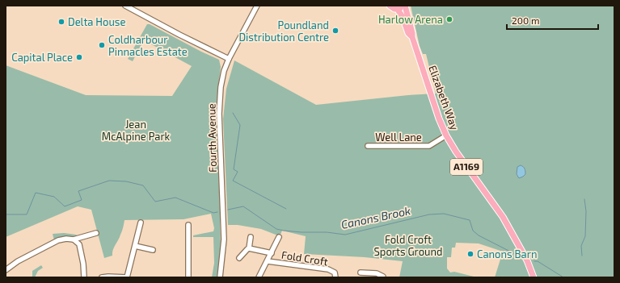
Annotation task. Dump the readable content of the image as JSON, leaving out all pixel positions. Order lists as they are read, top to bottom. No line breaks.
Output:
{"streets":{"main road":["Elizabeth Way","A1169"],"street":["Well Lane","Fourth Avenue","Fold Croft"]},"crossings":[["Elizabeth Way","Well Lane"]],"water":["Canons Brook"],"parks":["Jean McAlpine Park","Fold Croft Sports Ground"],"places":["Harlow Arena","Delta House","Poundland Distribution Centre","Coldharbour Pinnacles Estate","Capital Place","Canons Barn"],"scale_bar":"200 m"}
